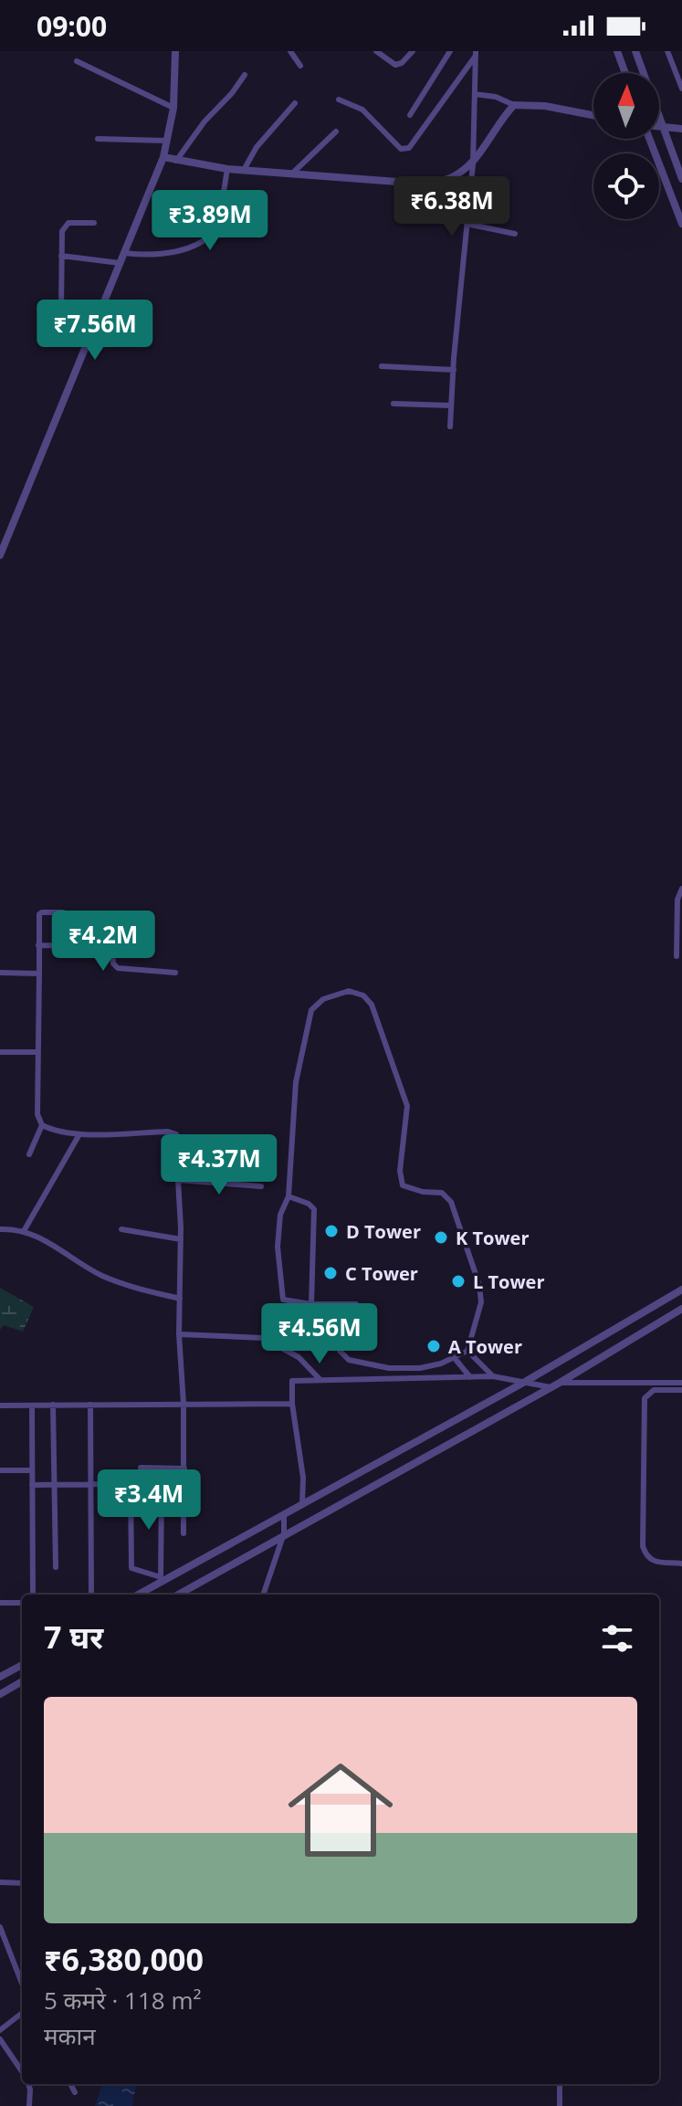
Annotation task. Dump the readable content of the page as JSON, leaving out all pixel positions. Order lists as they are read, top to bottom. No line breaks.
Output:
{"places":["D Tower","K Tower","C Tower","L Tower","A Tower"],"north":"top","page":{"status":"09:00","price":["₹6.38M","₹3.89M","₹7.56M","₹4.2M","₹4.37M","₹4.56M","₹3.4M"],"heading":"7 घर","list":[{"name":"₹6,380,000","note":"5 कमरे · 118 m² · मकान"}]}}
